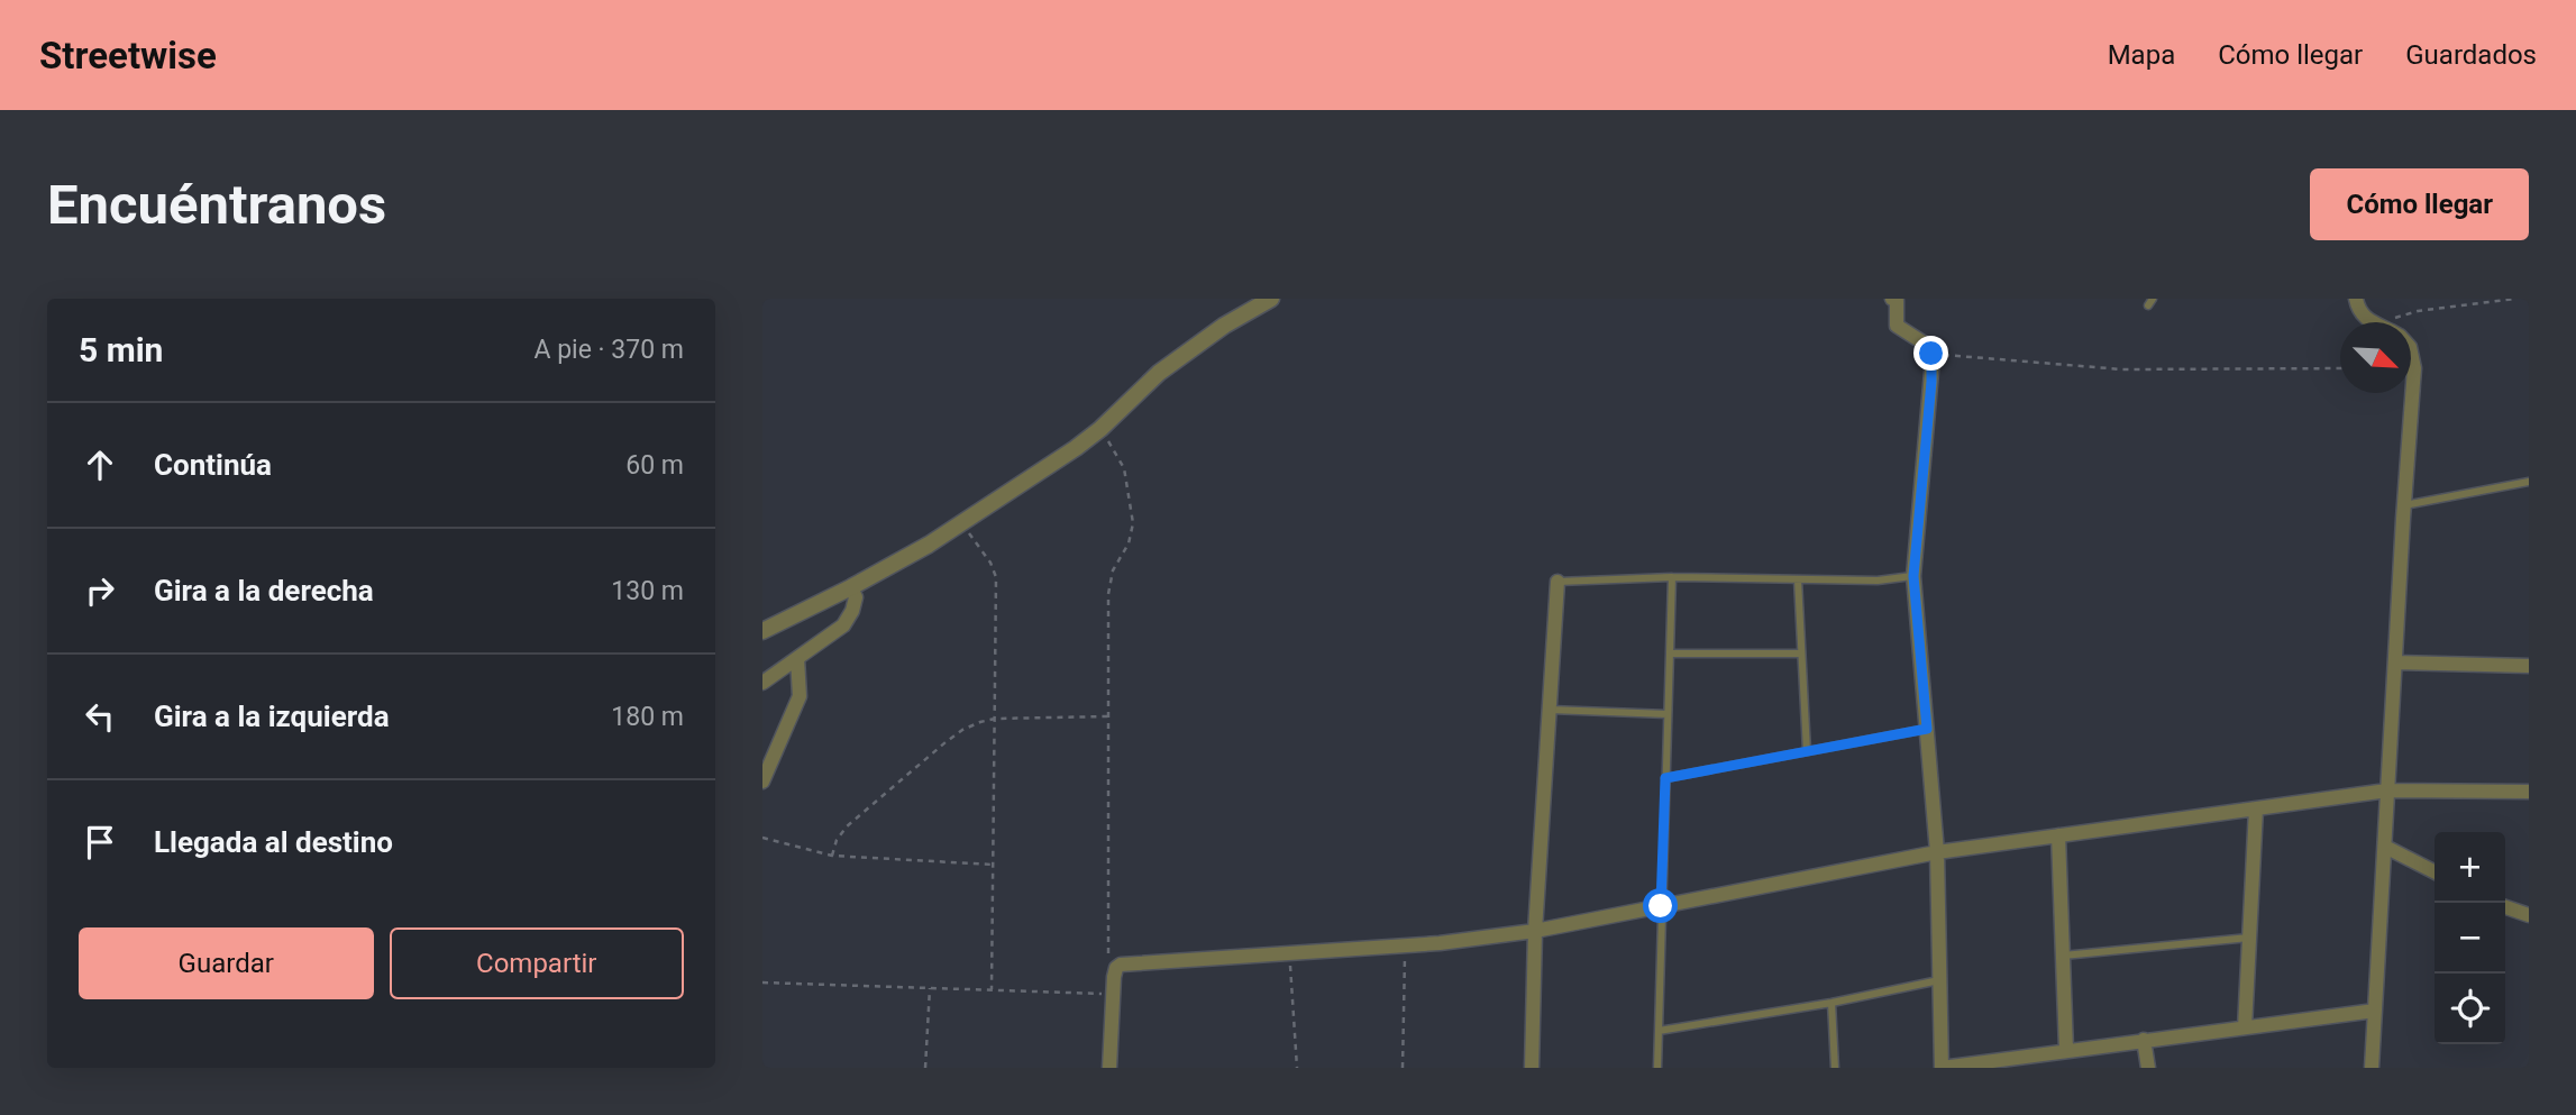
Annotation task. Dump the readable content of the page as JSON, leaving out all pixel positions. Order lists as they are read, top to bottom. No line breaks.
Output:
{"north":"bottom right","page":{"header":"Streetwise","nav":["Mapa","Cómo llegar","Guardados"],"buttons":["Cómo llegar",["Guardar","Compartir"]],"title":"Encuéntranos","heading":["5 min","A pie · 370 m"],"list":[["Continúa","60 m"],["Gira a la derecha","130 m"],["Gira a la izquierda","180 m"],"Llegada al destino"],"map_buttons":["+","−"]}}
